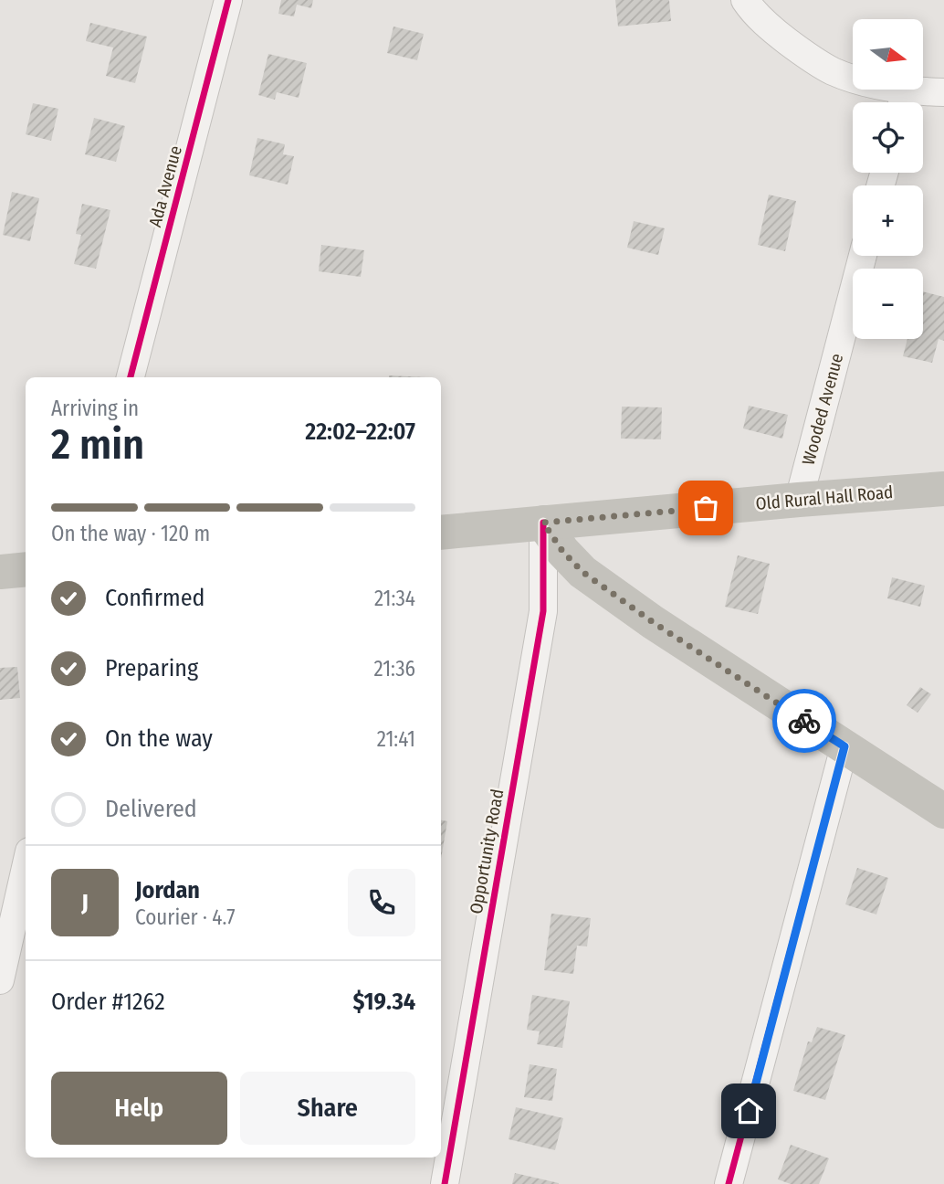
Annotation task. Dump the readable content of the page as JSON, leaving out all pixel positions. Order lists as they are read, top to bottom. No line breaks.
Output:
{"streets":{"main road":["Old Rural Hall Road"],"street":["Ada Avenue","Wooded Avenue","Opportunity Road"]},"crossings":[["Wooded Avenue","Old Rural Hall Road"],["Old Rural Hall Road","Opportunity Road"]],"north":"right","page":{"map_buttons":["+","−"],"heading":["2 min","Arriving in","22:02–22:07"],"panel":["Jordan","Courier · 4.7","Order #1262","$19.34"],"bar":"On the way · 120 m","list":[["Confirmed","21:34"],["Preparing","21:36"],["On the way","21:41"],"Delivered"],"round":"J","buttons":["Help","Share"]}}
